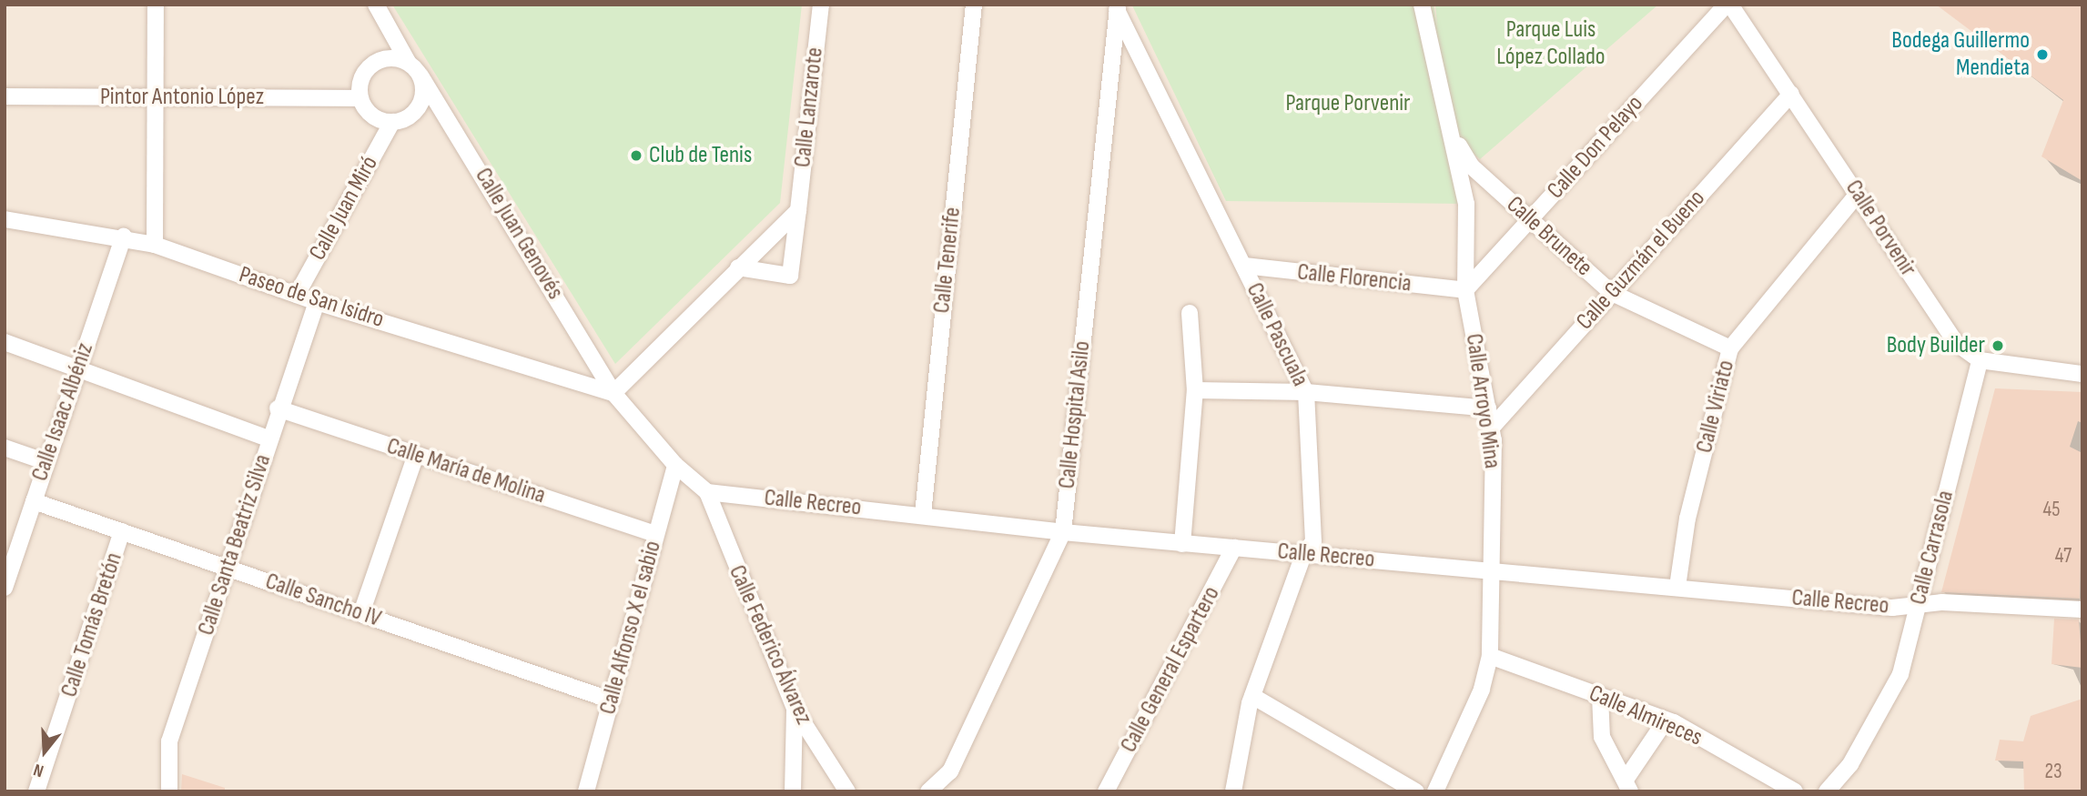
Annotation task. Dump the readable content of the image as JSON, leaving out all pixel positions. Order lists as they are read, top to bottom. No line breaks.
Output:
{"streets":{"street":["Pintor Antonio López","Calle Lanzarote","Calle Don Pelayo","Calle Juan Miró","Calle Porvenir","Calle Juan Genovés","Calle Brunete","Calle Tenerife","Calle Guzmán el Bueno","Calle Florencia","Paseo de San Isidro","Calle Pascuala","Calle Arroyo Mina","Calle Viriato","Calle Isaac Albéniz","Calle Hospital Asilo","Calle María de Molina","Calle Recreo","Calle Santa Beatriz Silva","Calle Carrasola","Calle Sancho IV","Calle Tomás Bretón","Calle Alfonso X el sabio","Calle Federico Álvarez","Calle General Espartero","Calle Almireces"]},"crossings":[["Pintor Antonio López","Calle Juan Miró"],["Pintor Antonio López","Calle Juan Genovés"],["Calle Don Pelayo","Calle Porvenir"],["Calle Don Pelayo","Calle Brunete"],["Calle Don Pelayo","Calle Florencia"],["Calle Don Pelayo","Calle Arroyo Mina"],["Calle Juan Miró","Calle Juan Genovés"],["Calle Juan Miró","Paseo de San Isidro"],["Calle Porvenir","Calle Guzmán el Bueno"],["Calle Porvenir","Calle Viriato"],["Calle Porvenir","Calle Carrasola"],["Calle Juan Genovés","Paseo de San Isidro"],["Calle Brunete","Calle Guzmán el Bueno"],["Calle Brunete","Calle Arroyo Mina"],["Calle Brunete","Calle Viriato"],["Calle Tenerife","Calle Recreo"],["Calle Guzmán el Bueno","Calle Arroyo Mina"],["Calle Florencia","Calle Pascuala"],["Calle Florencia","Calle Arroyo Mina"],["Paseo de San Isidro","Calle Isaac Albéniz"],["Paseo de San Isidro","Calle Santa Beatriz Silva"],["Calle Pascuala","Calle Hospital Asilo"],["Calle Pascuala","Calle Recreo"],["Calle Arroyo Mina","Calle Recreo"],["Calle Arroyo Mina","Calle Almireces"],["Calle Viriato","Calle Recreo"],["Calle Isaac Albéniz","Calle Sancho IV"],["Calle Hospital Asilo","Calle Recreo"],["Calle María de Molina","Calle Santa Beatriz Silva"],["Calle María de Molina","Calle Alfonso X el sabio"],["Calle Recreo","Calle Carrasola"],["Calle Recreo","Calle Federico Álvarez"],["Calle Recreo","Calle General Espartero"],["Calle Santa Beatriz Silva","Calle Sancho IV"],["Calle Sancho IV","Calle Tomás Bretón"],["Calle Sancho IV","Calle Alfonso X el sabio"]],"parks":["Parque Luis López Collado","Parque Porvenir"],"places":["Bodega Guillermo Mendieta","Club de Tenis","Body Builder"],"house_numbers":["45","47","23"],"north":"bottom"}
